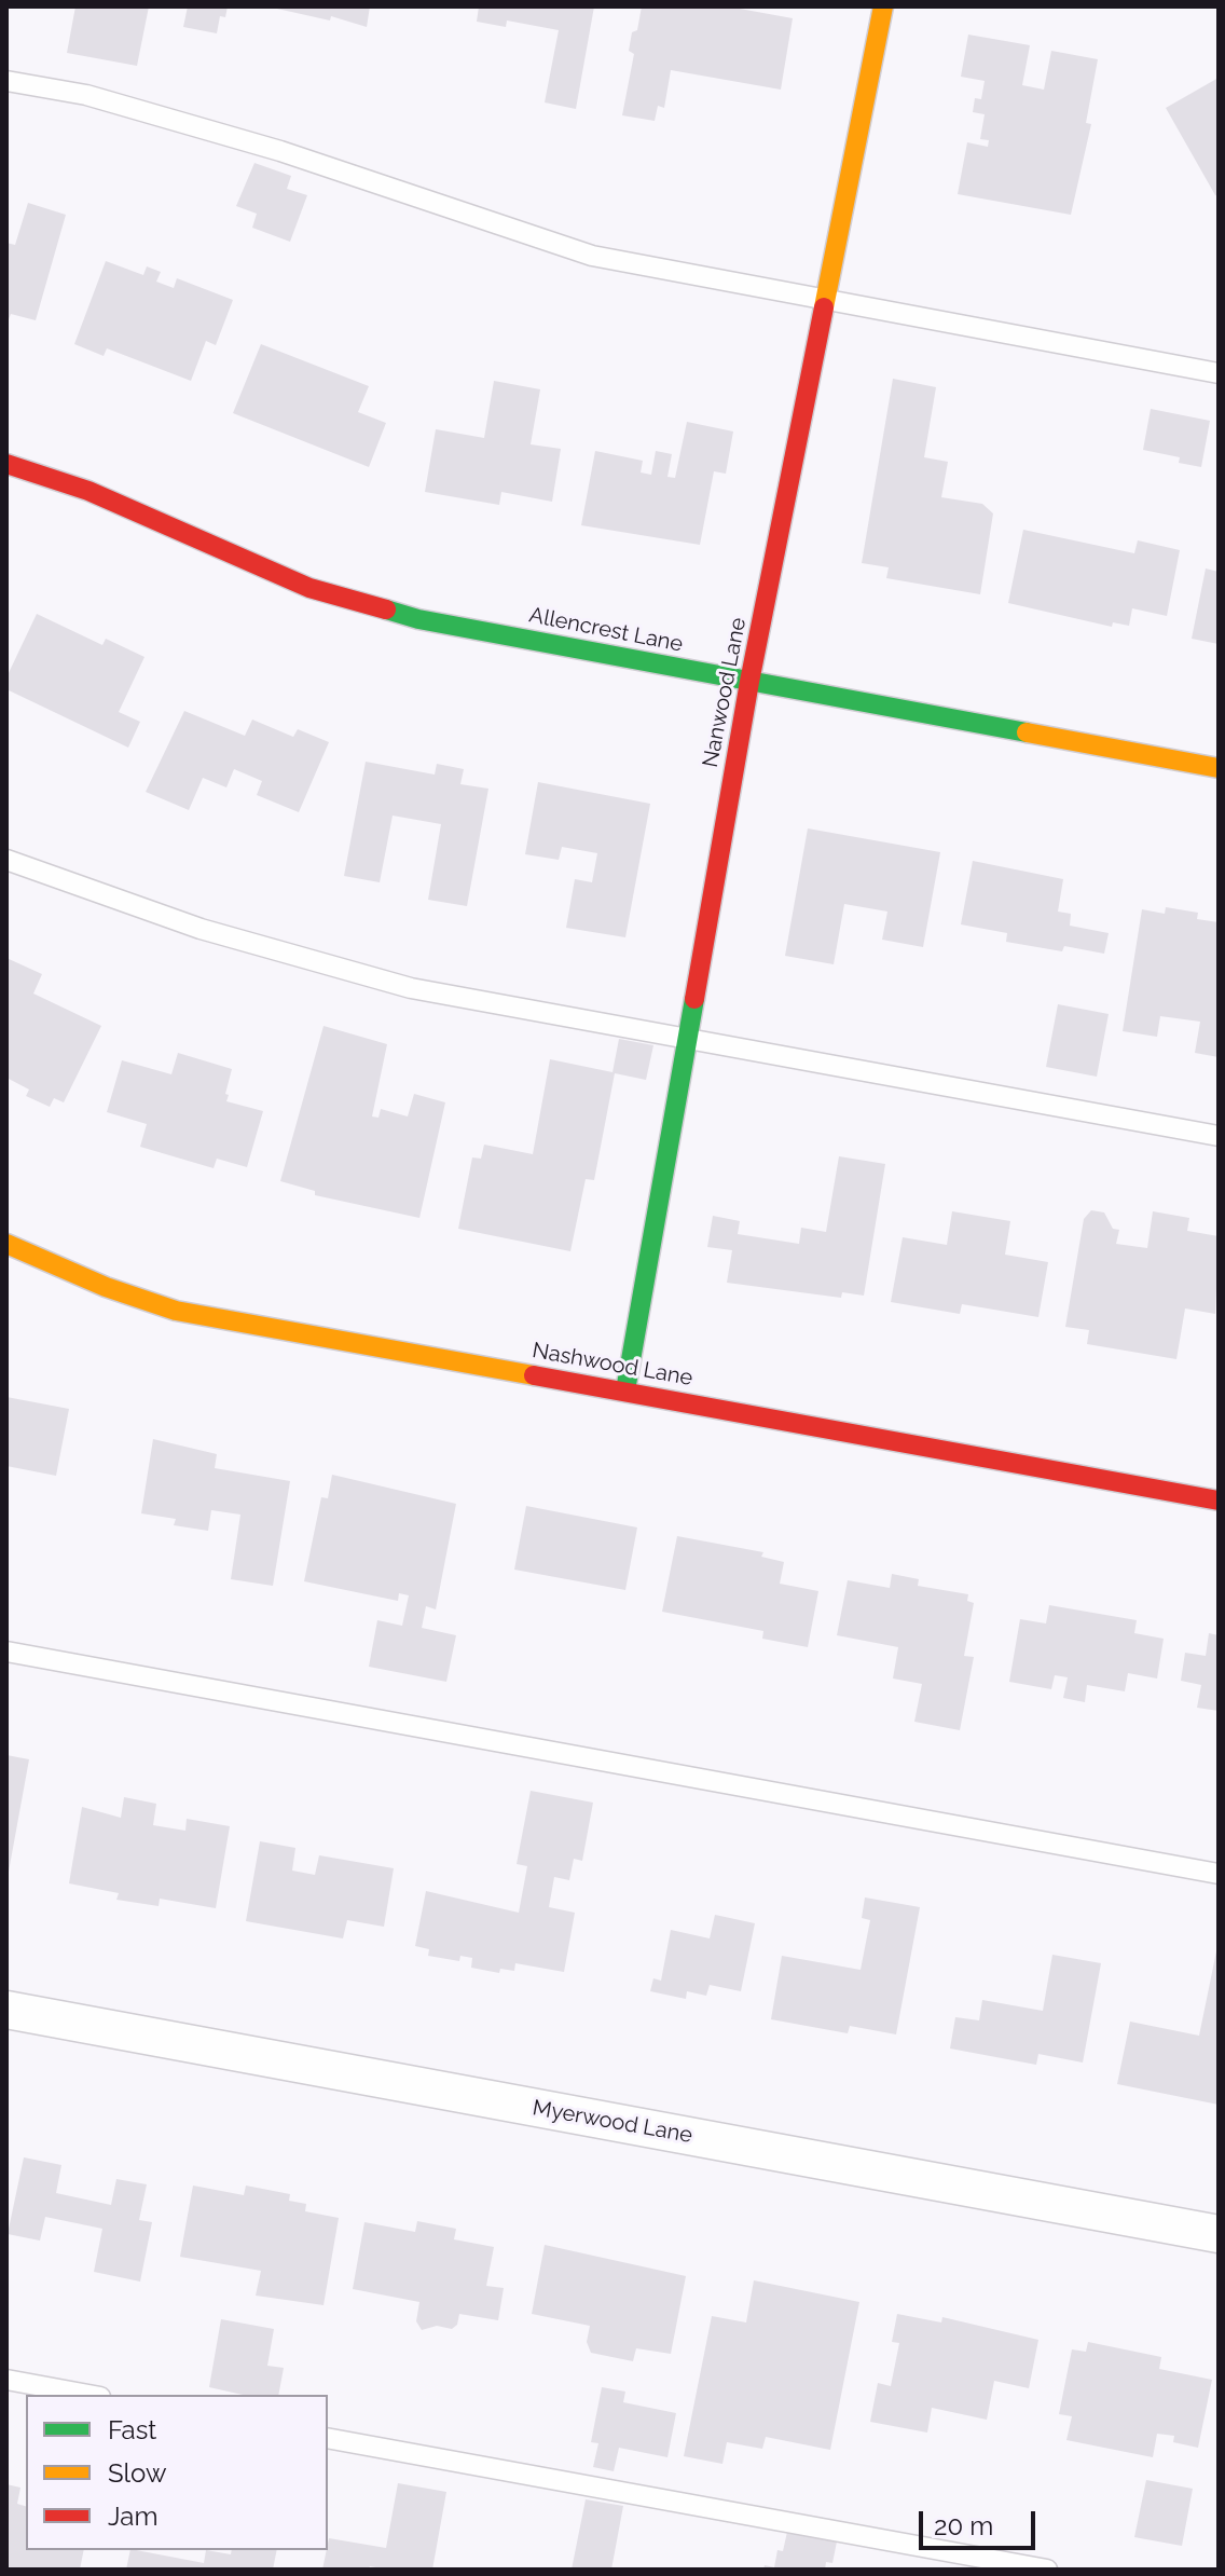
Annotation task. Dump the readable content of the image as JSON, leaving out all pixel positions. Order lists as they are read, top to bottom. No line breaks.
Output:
{"streets":{"street":["Allencrest Lane","Nanwood Lane","Nashwood Lane","Myerwood Lane"]},"crossings":[["Allencrest Lane","Nanwood Lane"],["Nanwood Lane","Nashwood Lane"]],"legend":["Fast","Slow","Jam"],"scale_bar":"20 m"}
